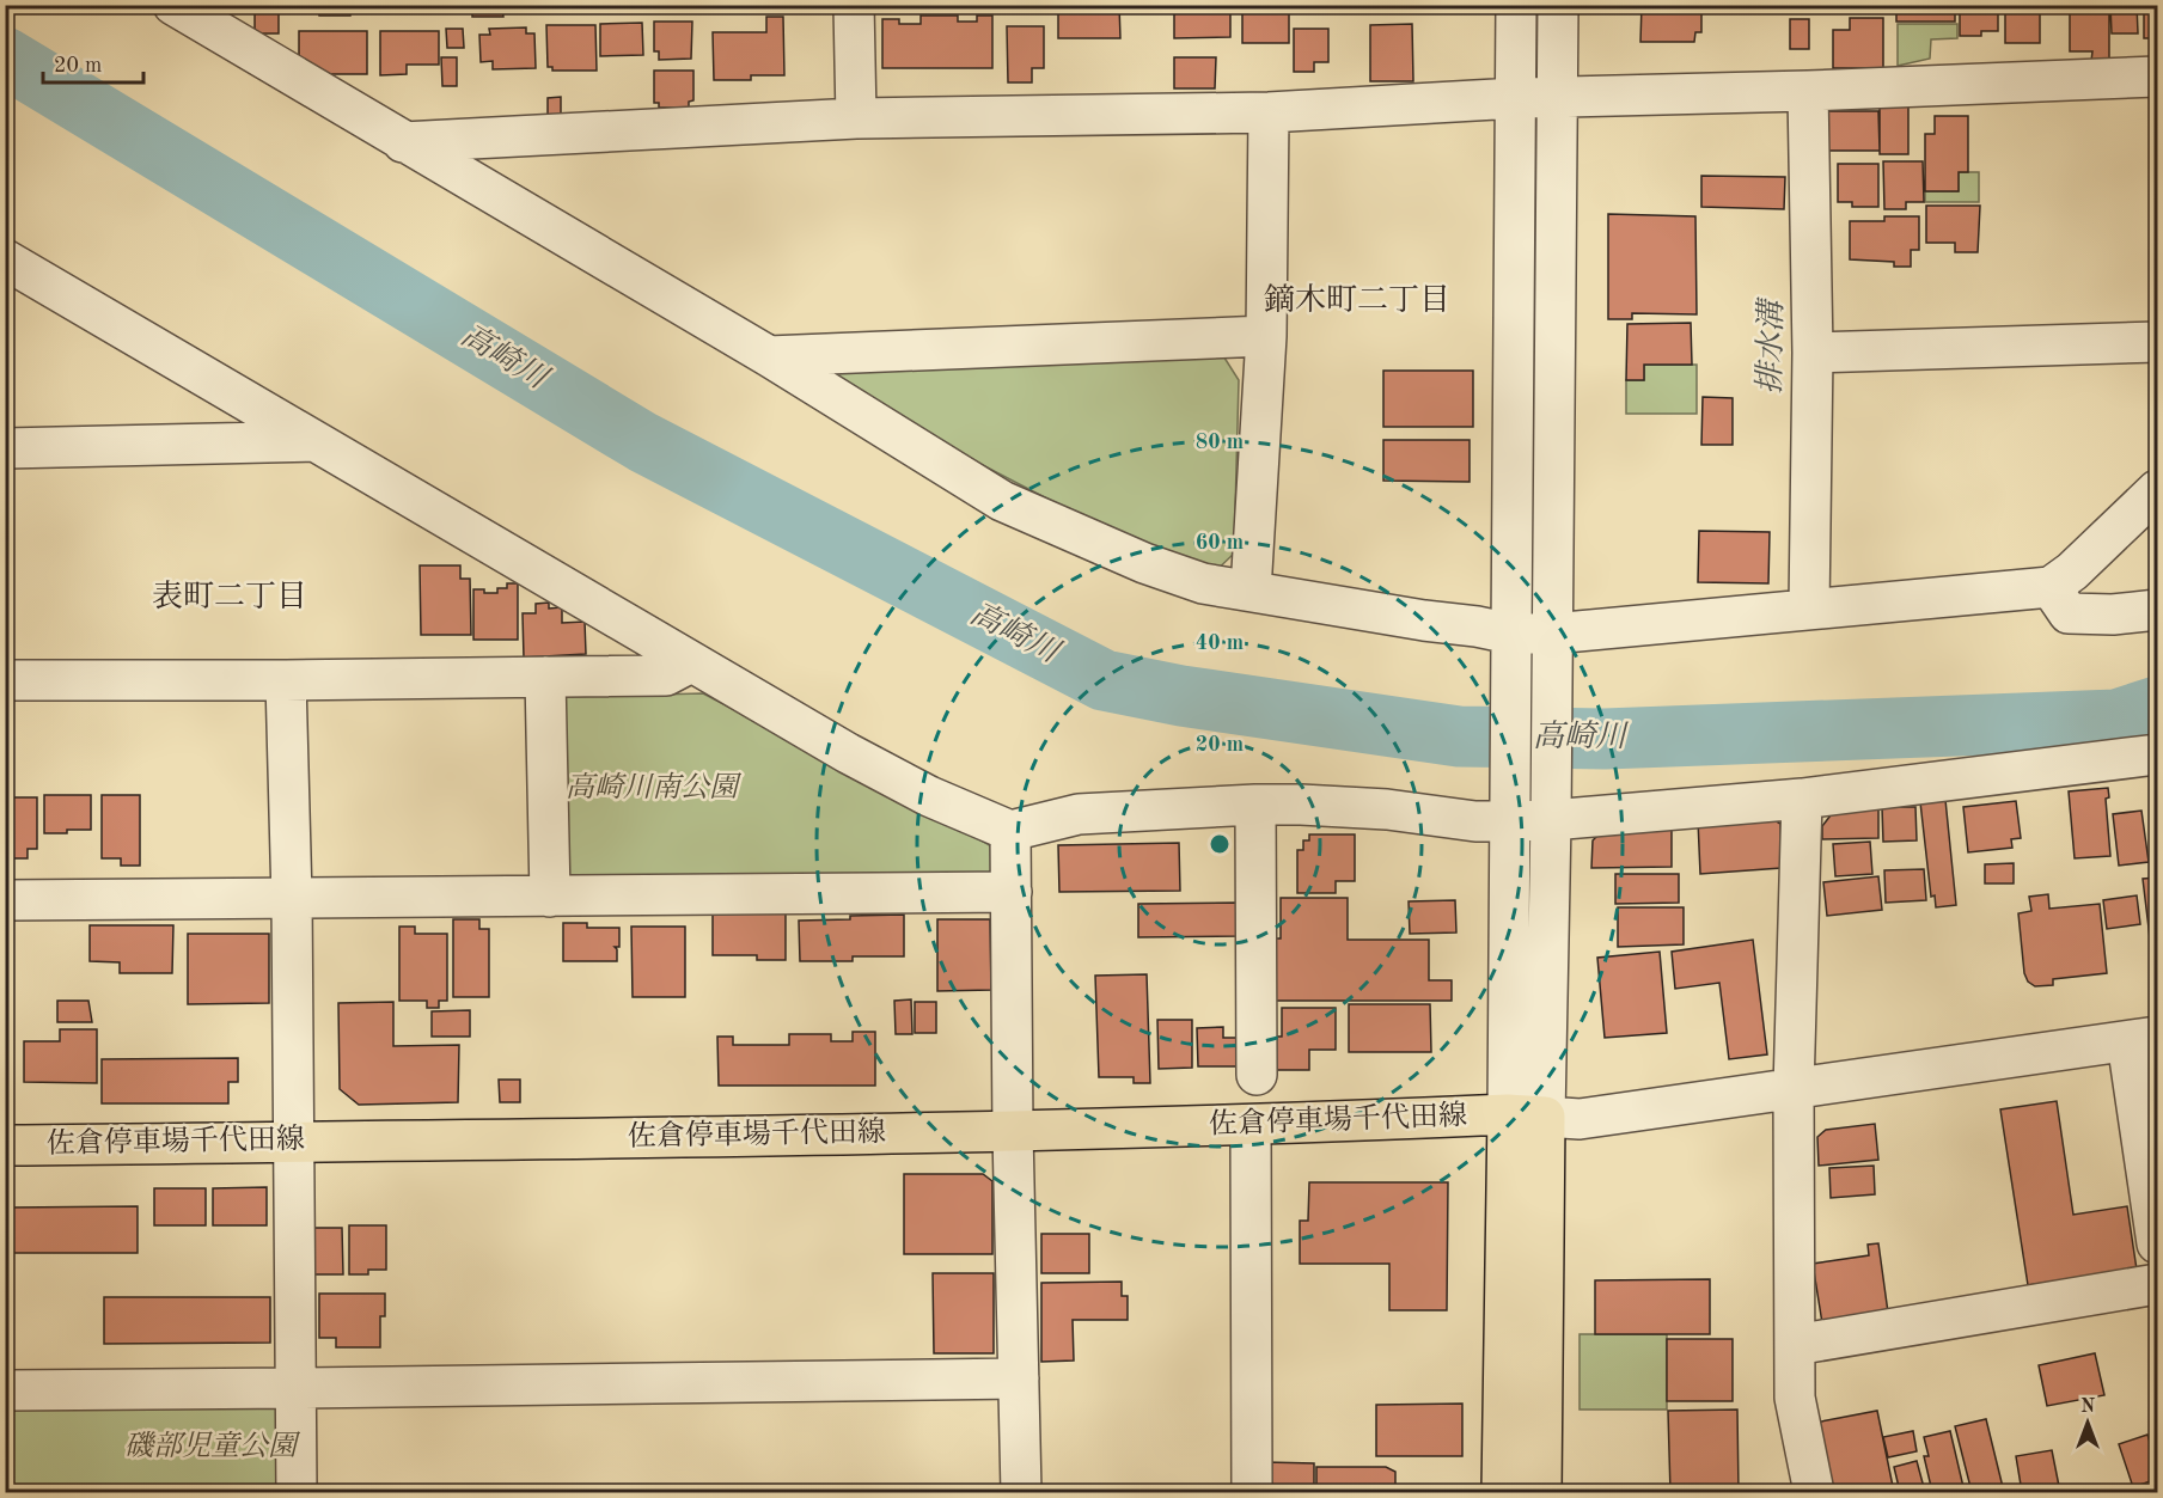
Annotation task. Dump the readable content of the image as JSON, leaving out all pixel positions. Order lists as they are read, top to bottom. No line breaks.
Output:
{"streets":{"main road":["佐倉停車場千代田線"]},"districts":["鏑木町二丁目","表町二丁目"],"water":["排水溝","高崎川"],"parks":["高崎川南公園","磯部児童公園"],"scale_bar":"20 m","north":"top","rings":["80 m","60 m","40 m","20 m"]}
